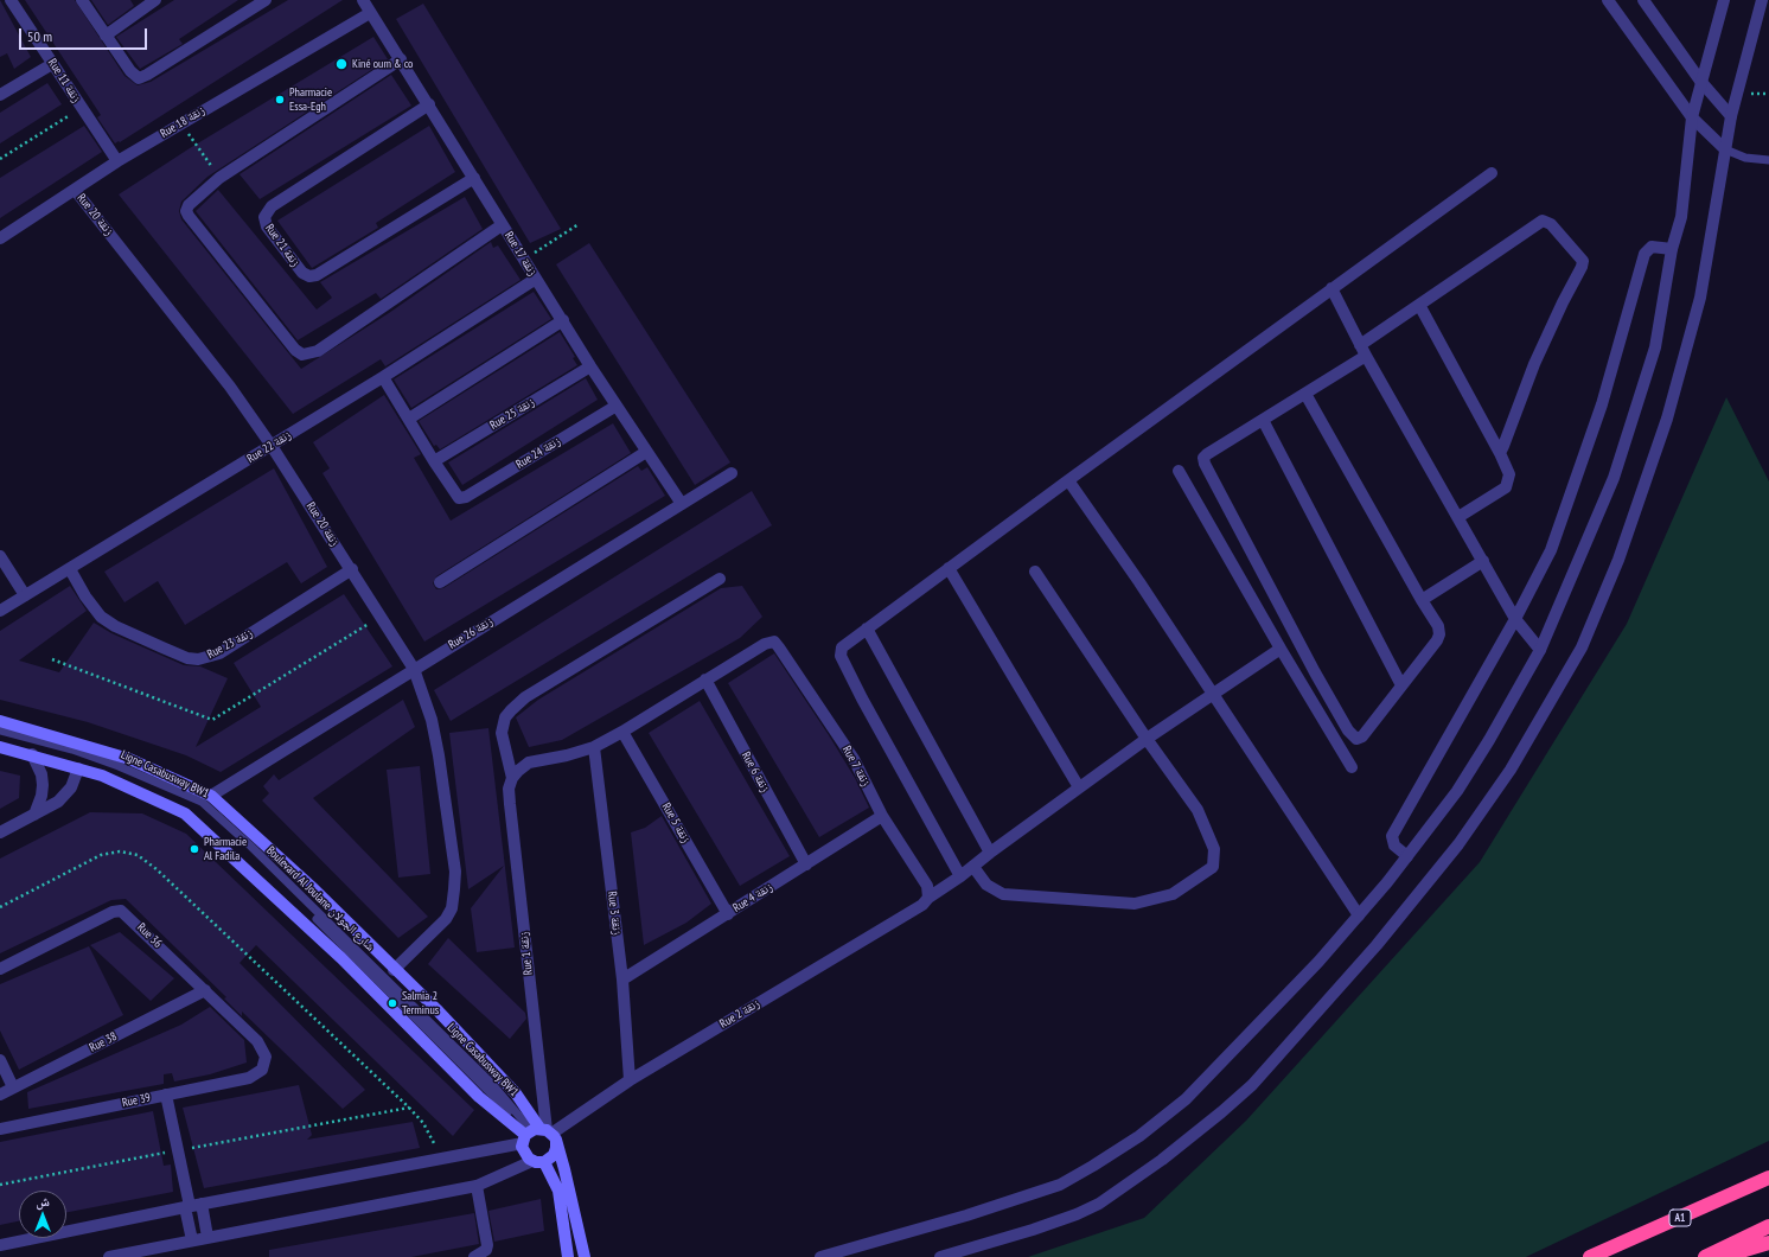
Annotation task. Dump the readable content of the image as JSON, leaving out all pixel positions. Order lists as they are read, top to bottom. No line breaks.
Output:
{"streets":{"highway":["A1"],"main road":["Boulevard Al Joulane شارع الجولان"],"street":["Rue 11 زنقة","Rue 18 زنقة","Rue 20 زنقة","Rue 21 زنقة","Rue 17 زنقة","Rue 25 زنقة","Rue 22 زنقة","Rue 24 زنقة","Rue 26 زنقة","Rue 23 زنقة","Rue 7 زنقة","Rue 6 زنقة","Rue 5 زنقة","Rue 4 زنقة","Rue 3 زنقة","Rue 36","Rue 1 زنقة","Rue 2 زنقة","Rue 38","Rue 39"],"lane":["Ligne Casabusway BW1"]},"crossings":[["Rue 11 زنقة","Rue 18 زنقة"],["Rue 18 زنقة","Rue 20 زنقة"],["Rue 18 زنقة","Rue 17 زنقة"],["Rue 20 زنقة","Rue 22 زنقة"],["Rue 20 زنقة","Rue 26 زنقة"],["Rue 20 زنقة","Rue 23 زنقة"],["Rue 20 زنقة","Boulevard Al Joulane شارع الجولان"],["Rue 21 زنقة","Rue 17 زنقة"],["Rue 17 زنقة","Rue 25 زنقة"],["Rue 17 زنقة","Rue 22 زنقة"],["Rue 17 زنقة","Rue 24 زنقة"],["Rue 17 زنقة","Rue 26 زنقة"],["Rue 25 زنقة","Rue 24 زنقة"],["Rue 22 زنقة","Rue 23 زنقة"],["Rue 26 زنقة","Boulevard Al Joulane شارع الجولان"],["Rue 7 زنقة","Rue 6 زنقة"],["Rue 7 زنقة","Rue 4 زنقة"],["Rue 7 زنقة","Rue 2 زنقة"],["Rue 6 زنقة","Rue 4 زنقة"],["Ligne Casabusway BW1","Boulevard Al Joulane شارع الجولان"],["Ligne Casabusway BW1","Rue 1 زنقة"],["Ligne Casabusway BW1","Rue 2 زنقة"],["Rue 5 زنقة","Rue 4 زنقة"],["Rue 4 زنقة","Rue 3 زنقة"],["Boulevard Al Joulane شارع الجولان","Rue 1 زنقة"],["Boulevard Al Joulane شارع الجولان","Rue 2 زنقة"],["Rue 3 زنقة","Rue 2 زنقة"],["Rue 36","Rue 38"],["Rue 36","Rue 39"],["Rue 1 زنقة","Rue 2 زنقة"]],"places":["Kiné oum & co","Pharmacie Essa-Egh","Pharmacie Al Fadila","Salmia 2 Terminus"],"scale_bar":"50 m","north":"top"}
